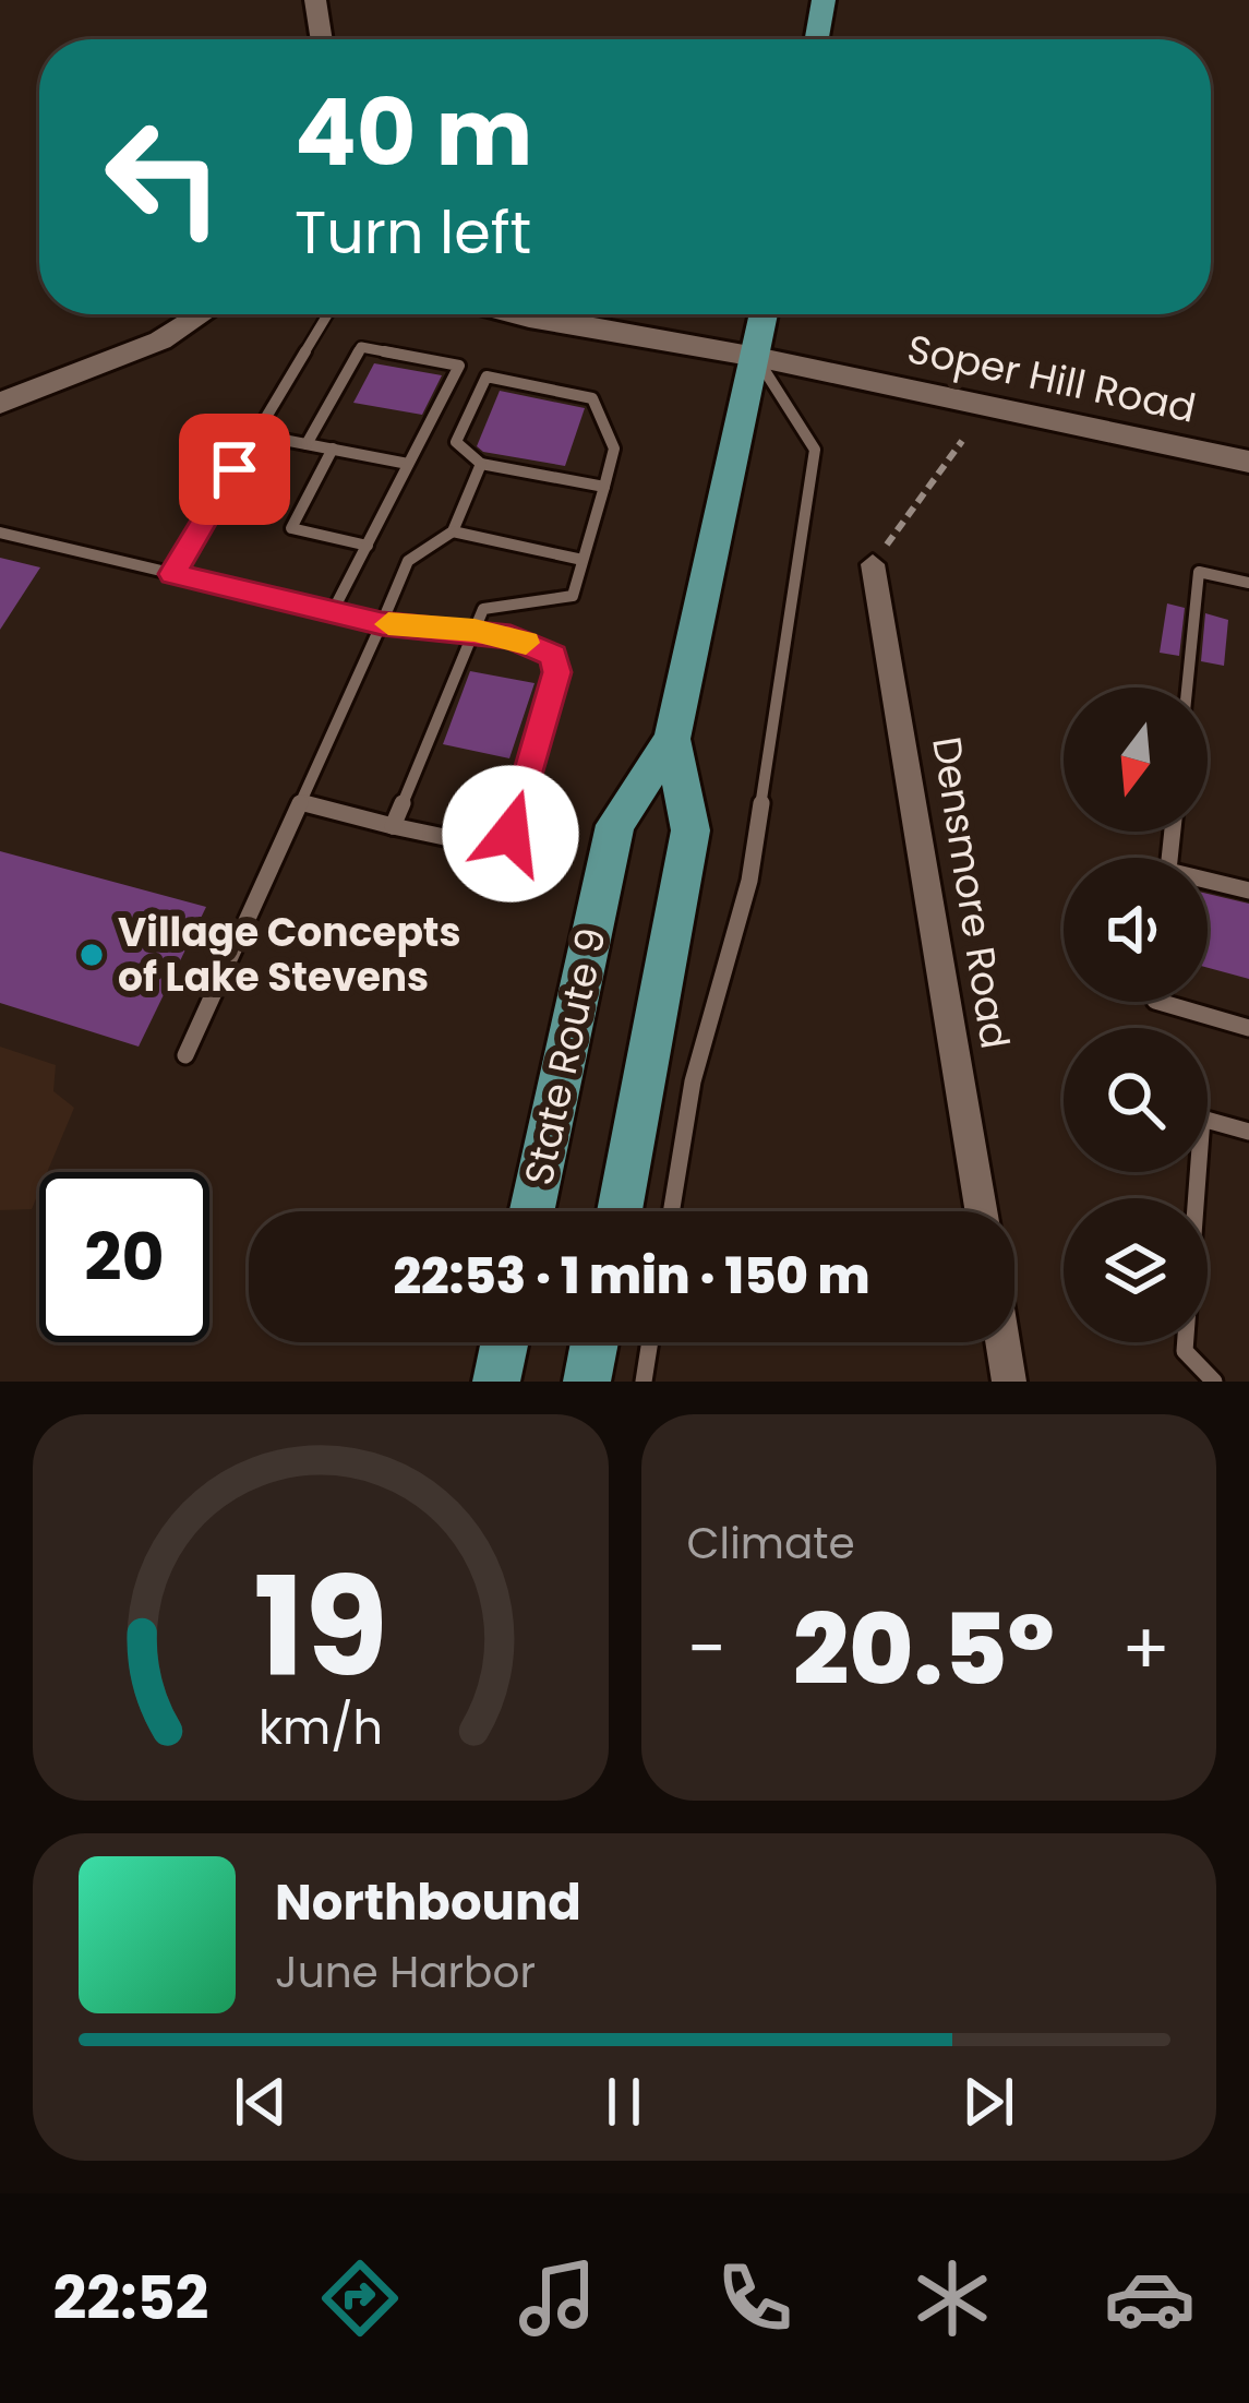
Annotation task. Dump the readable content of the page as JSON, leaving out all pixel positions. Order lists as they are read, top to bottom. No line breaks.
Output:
{"streets":{"main road":["State Route 9"],"street":["Soper Hill Road","Densmore Road"]},"crossings":[["Soper Hill Road","State Route 9"]],"places":["Village Concepts of Lake Stevens"],"north":"bottom","page":{"turn":["40 m","Turn left"],"limit":"20","trip":"22:53 · 1 min · 150 m","tile":"Climate","heat":["−","20.5°","+"],"song":["Northbound","June Harbor"],"tabs":"22:52","gauge":["19","km/h"]}}
